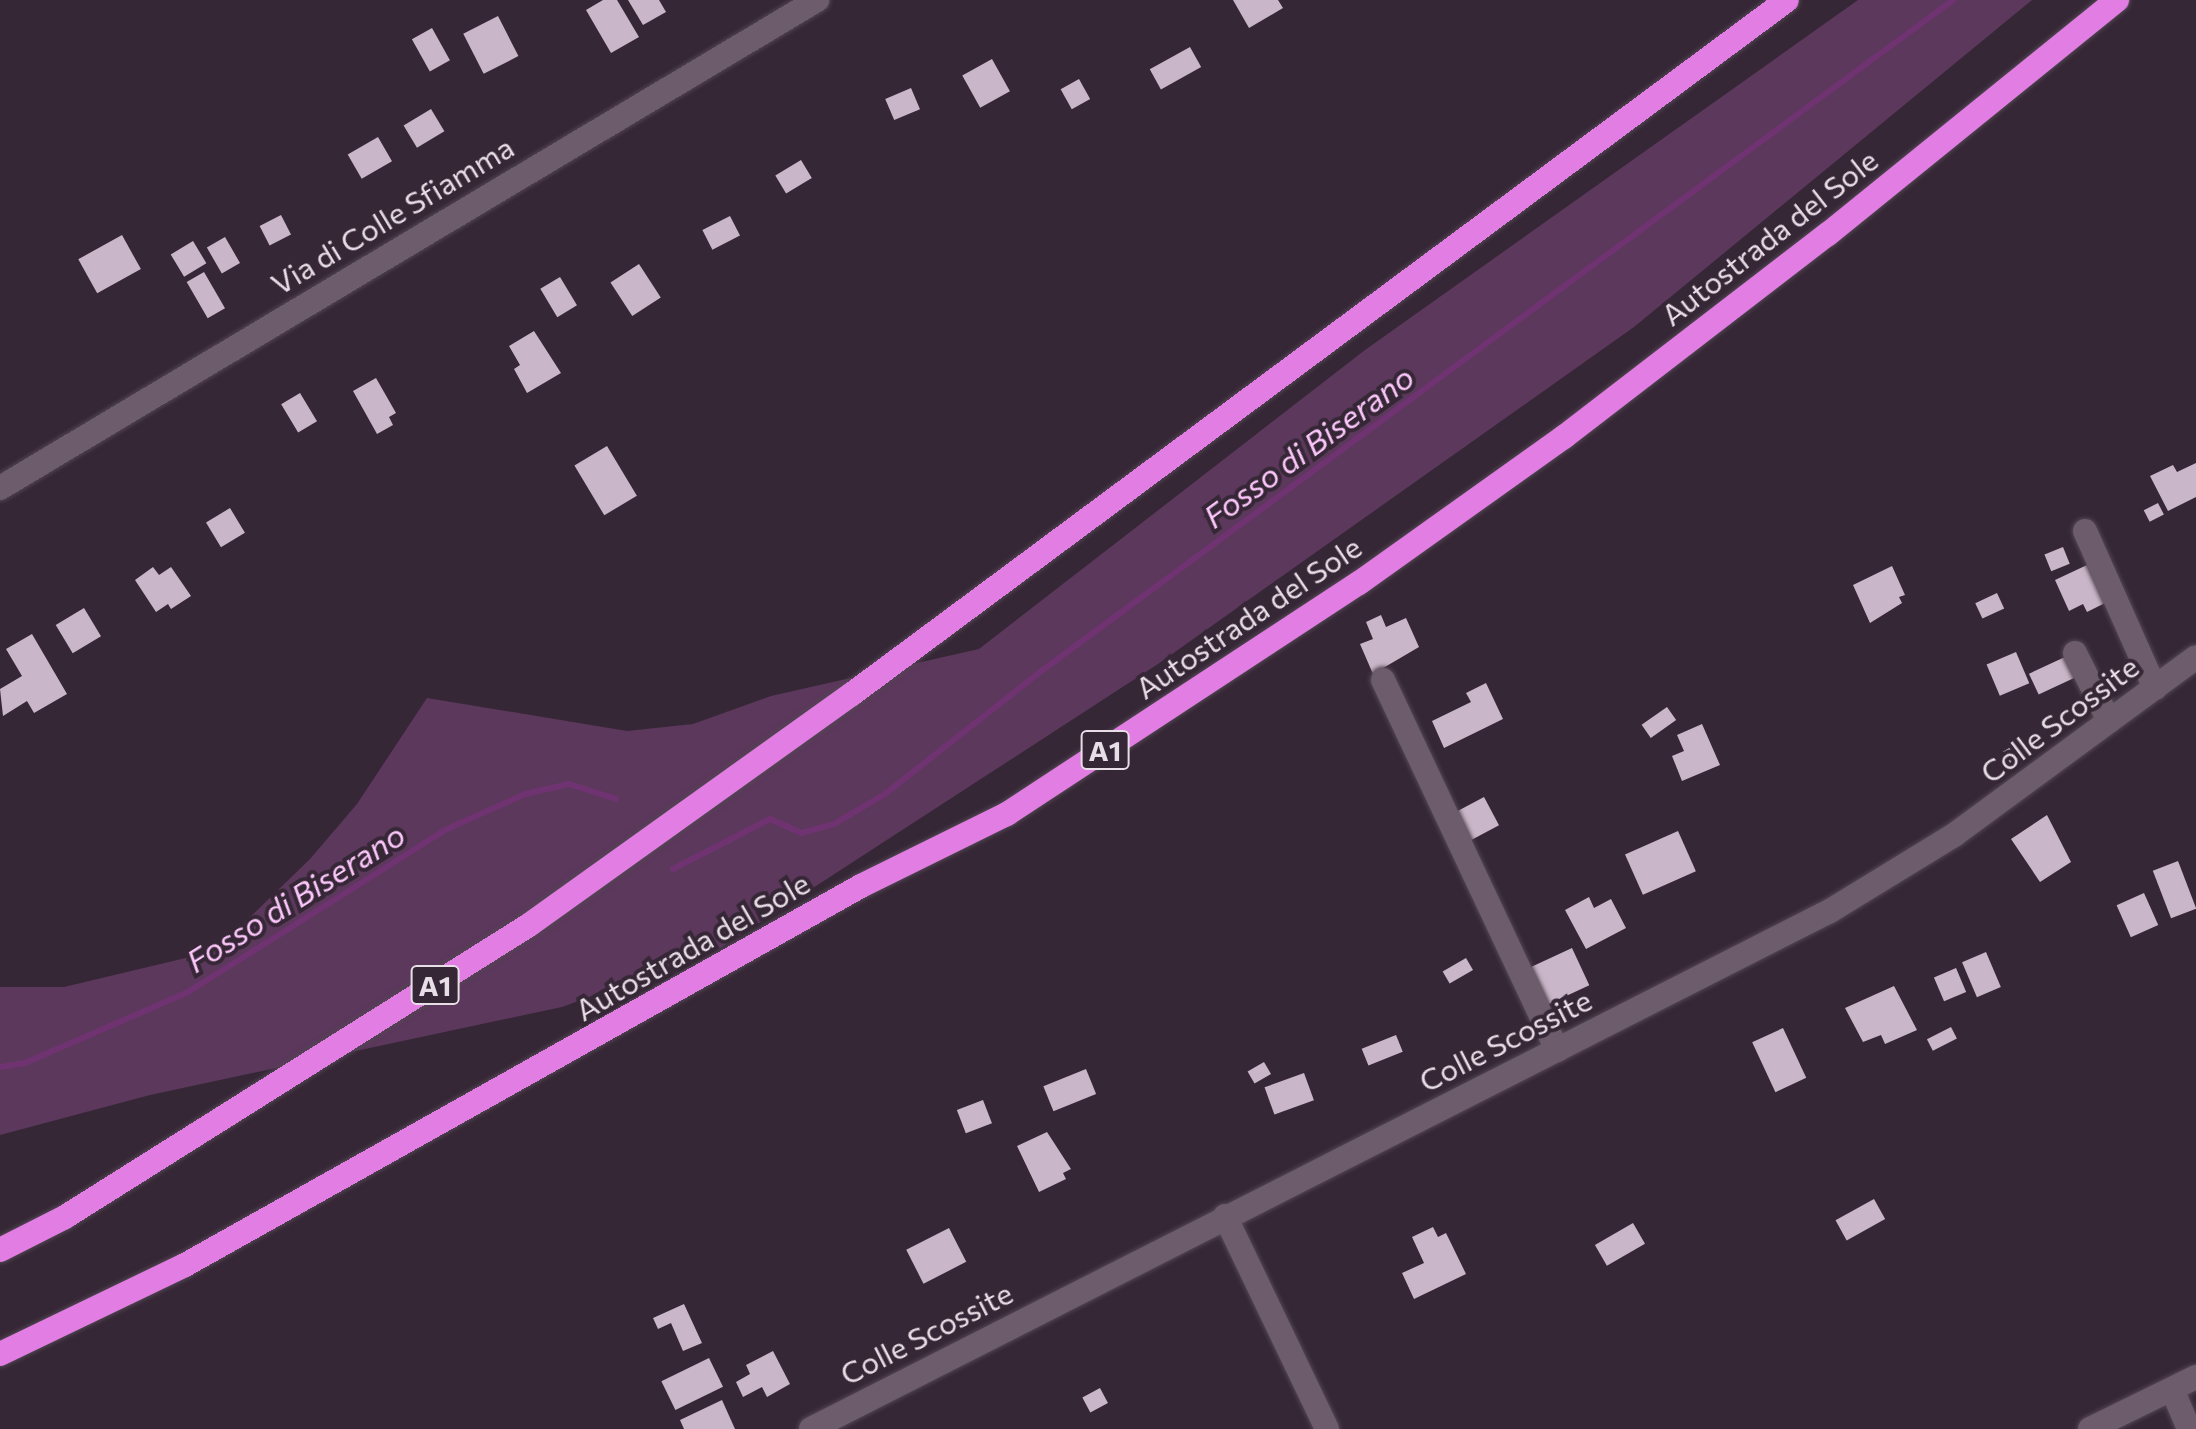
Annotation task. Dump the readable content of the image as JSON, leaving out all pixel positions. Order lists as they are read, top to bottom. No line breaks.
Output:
{"streets":{"highway":["Autostrada del Sole","A1"],"street":["Via di Colle Sfiamma","Colle Scossite"]},"water":["Fosso di Biserano"]}
